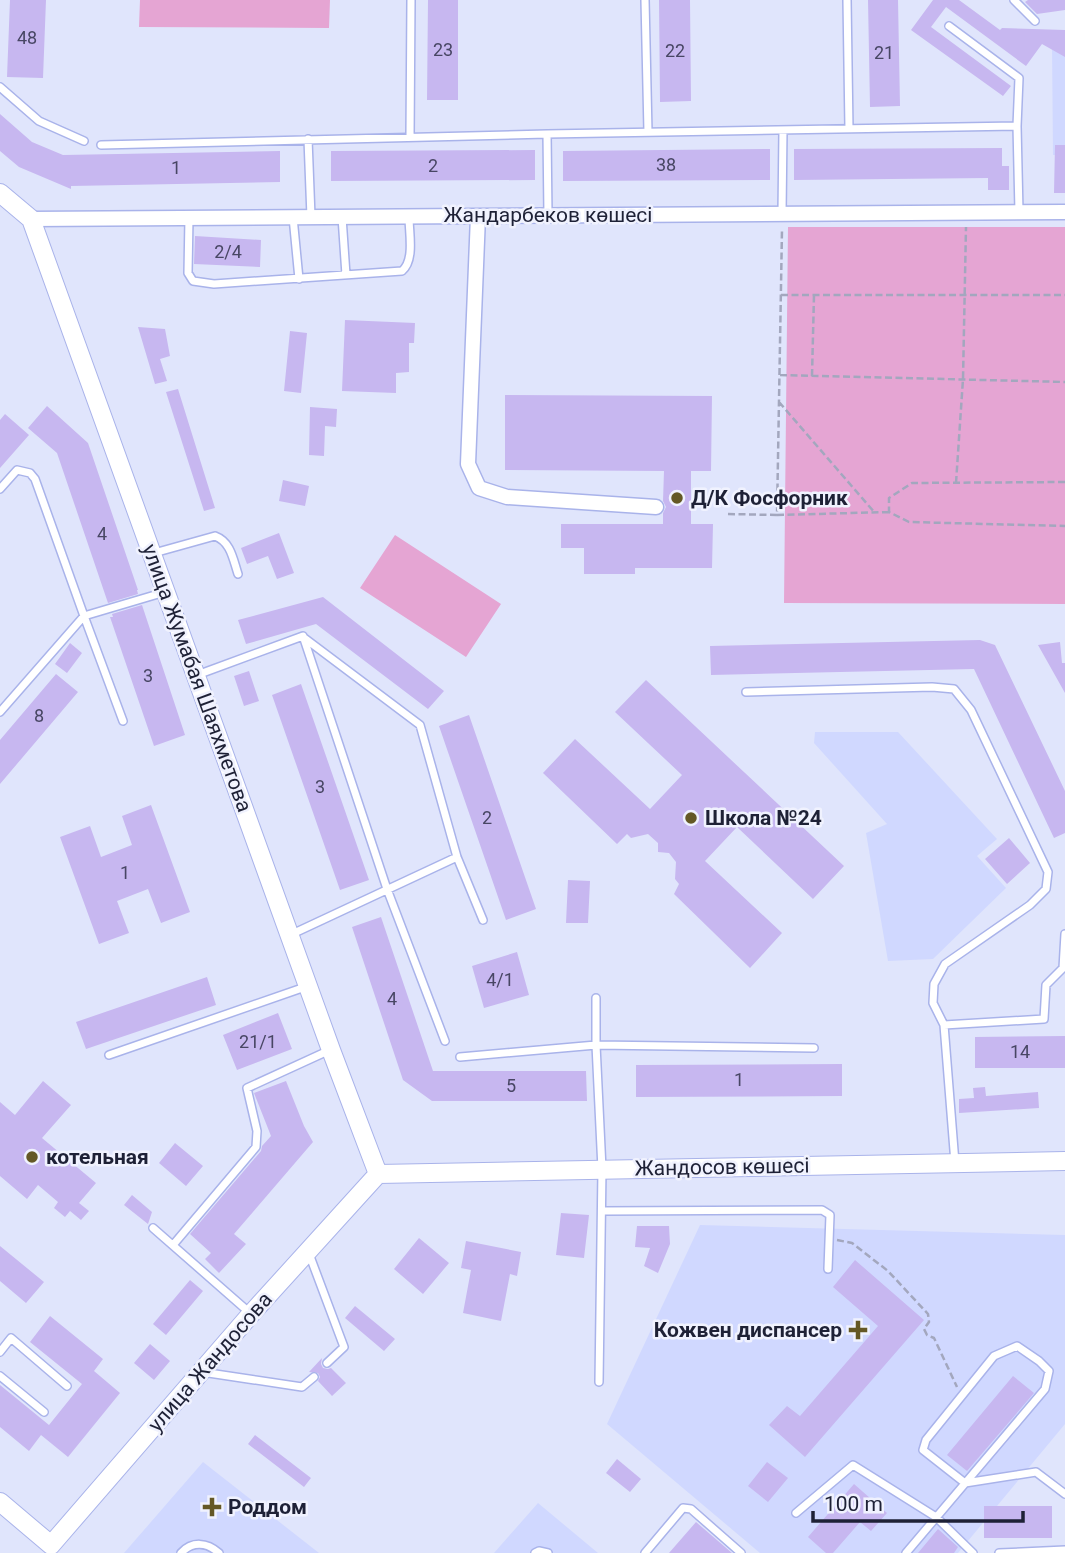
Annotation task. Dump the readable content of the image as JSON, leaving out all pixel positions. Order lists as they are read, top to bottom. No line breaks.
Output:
{"streets":{"street":["Жандарбеков көшесі","улица Жумабая Шаяхметова","Жандосов көшесі","улица Жандосова"]},"crossings":[["Жандарбеков көшесі","улица Жумабая Шаяхметова"],["улица Жумабая Шаяхметова","Жандосов көшесі"],["улица Жумабая Шаяхметова","улица Жандосова"],["Жандосов көшесі","улица Жандосова"]],"places":{"other":["Д/К Фосфорник","Школа №24","котельная"],"health":["Кожвен диспансер","Роддом"]},"house_numbers":["48","23","22","21","38","2","1","2/4","4","3","8","3","2","1","4/1","4","21/1","14","1","5"],"scale_bar":"100 m"}
